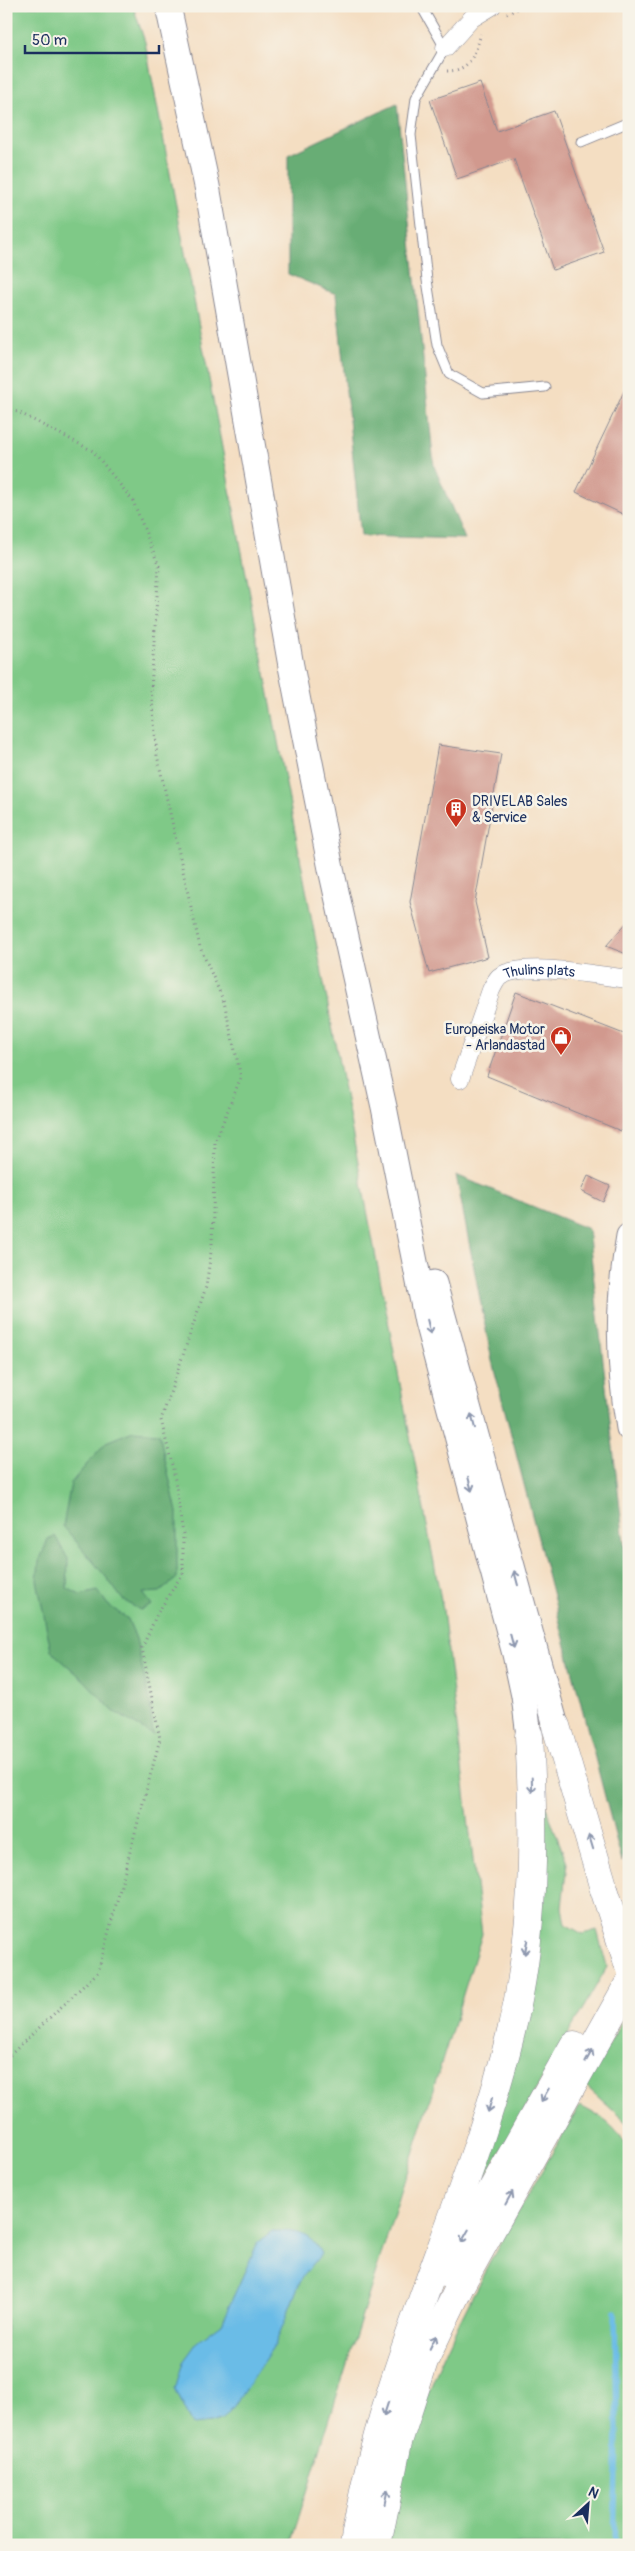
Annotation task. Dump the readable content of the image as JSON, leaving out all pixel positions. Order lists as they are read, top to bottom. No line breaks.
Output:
{"streets":{"street":["Thulins plats"]},"places":{"building":["DRIVELAB Sales & Service"],"shop":["Europeiska Motor - Arlandastad"]},"scale_bar":"50 m","north":"top right"}
